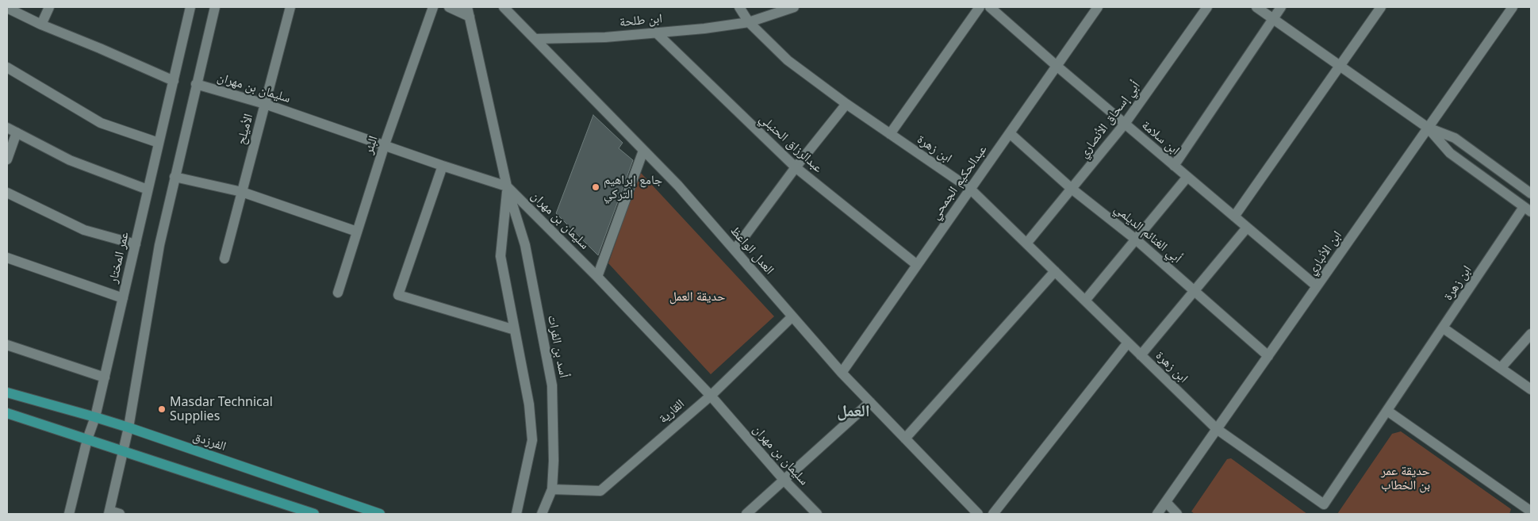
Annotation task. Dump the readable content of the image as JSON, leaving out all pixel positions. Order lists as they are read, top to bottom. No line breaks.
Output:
{"streets":{"main road":["الفرزدق"],"street":["ابن طلحة","سليمان بن مهران","أبي إسحاق الأنصاري","الأميلح","ابن سلامة","عبدالرزاق الحنبلي","البئر","ابن زهرة","عبدالحكيم الجمحي","أبي الغنائم الديلمي","العدل الواعظ","ابن الأنباري","عمر المختار","أسد بن الفرات","القارية"]},"crossings":[["ابن طلحة","عبدالرزاق الحنبلي"],["ابن طلحة","ابن زهرة"],["ابن طلحة","العدل الواعظ"],["سليمان بن مهران","الأميلح"],["سليمان بن مهران","البئر"],["سليمان بن مهران","أسد بن الفرات"],["سليمان بن مهران","القارية"],["أبي إسحاق الأنصاري","ابن سلامة"],["أبي إسحاق الأنصاري","ابن زهرة"],["أبي إسحاق الأنصاري","أبي الغنائم الديلمي"],["ابن سلامة","عبدالحكيم الجمحي"],["ابن سلامة","ابن الأنباري"],["عبدالرزاق الحنبلي","عبدالحكيم الجمحي"],["ابن زهرة","عبدالحكيم الجمحي"],["ابن زهرة","ابن الأنباري"],["عبدالحكيم الجمحي","أبي الغنائم الديلمي"],["عبدالحكيم الجمحي","العدل الواعظ"],["أبي الغنائم الديلمي","ابن الأنباري"],["العدل الواعظ","القارية"],["عمر المختار","الفرزدق"],["أسد بن الفرات","القارية"]],"districts":["العمل"],"parks":["حديقة العمل","حديقة عمر بن الخطاب"],"places":["جامع إبراهيم التركي","Masdar Technical Supplies"]}
